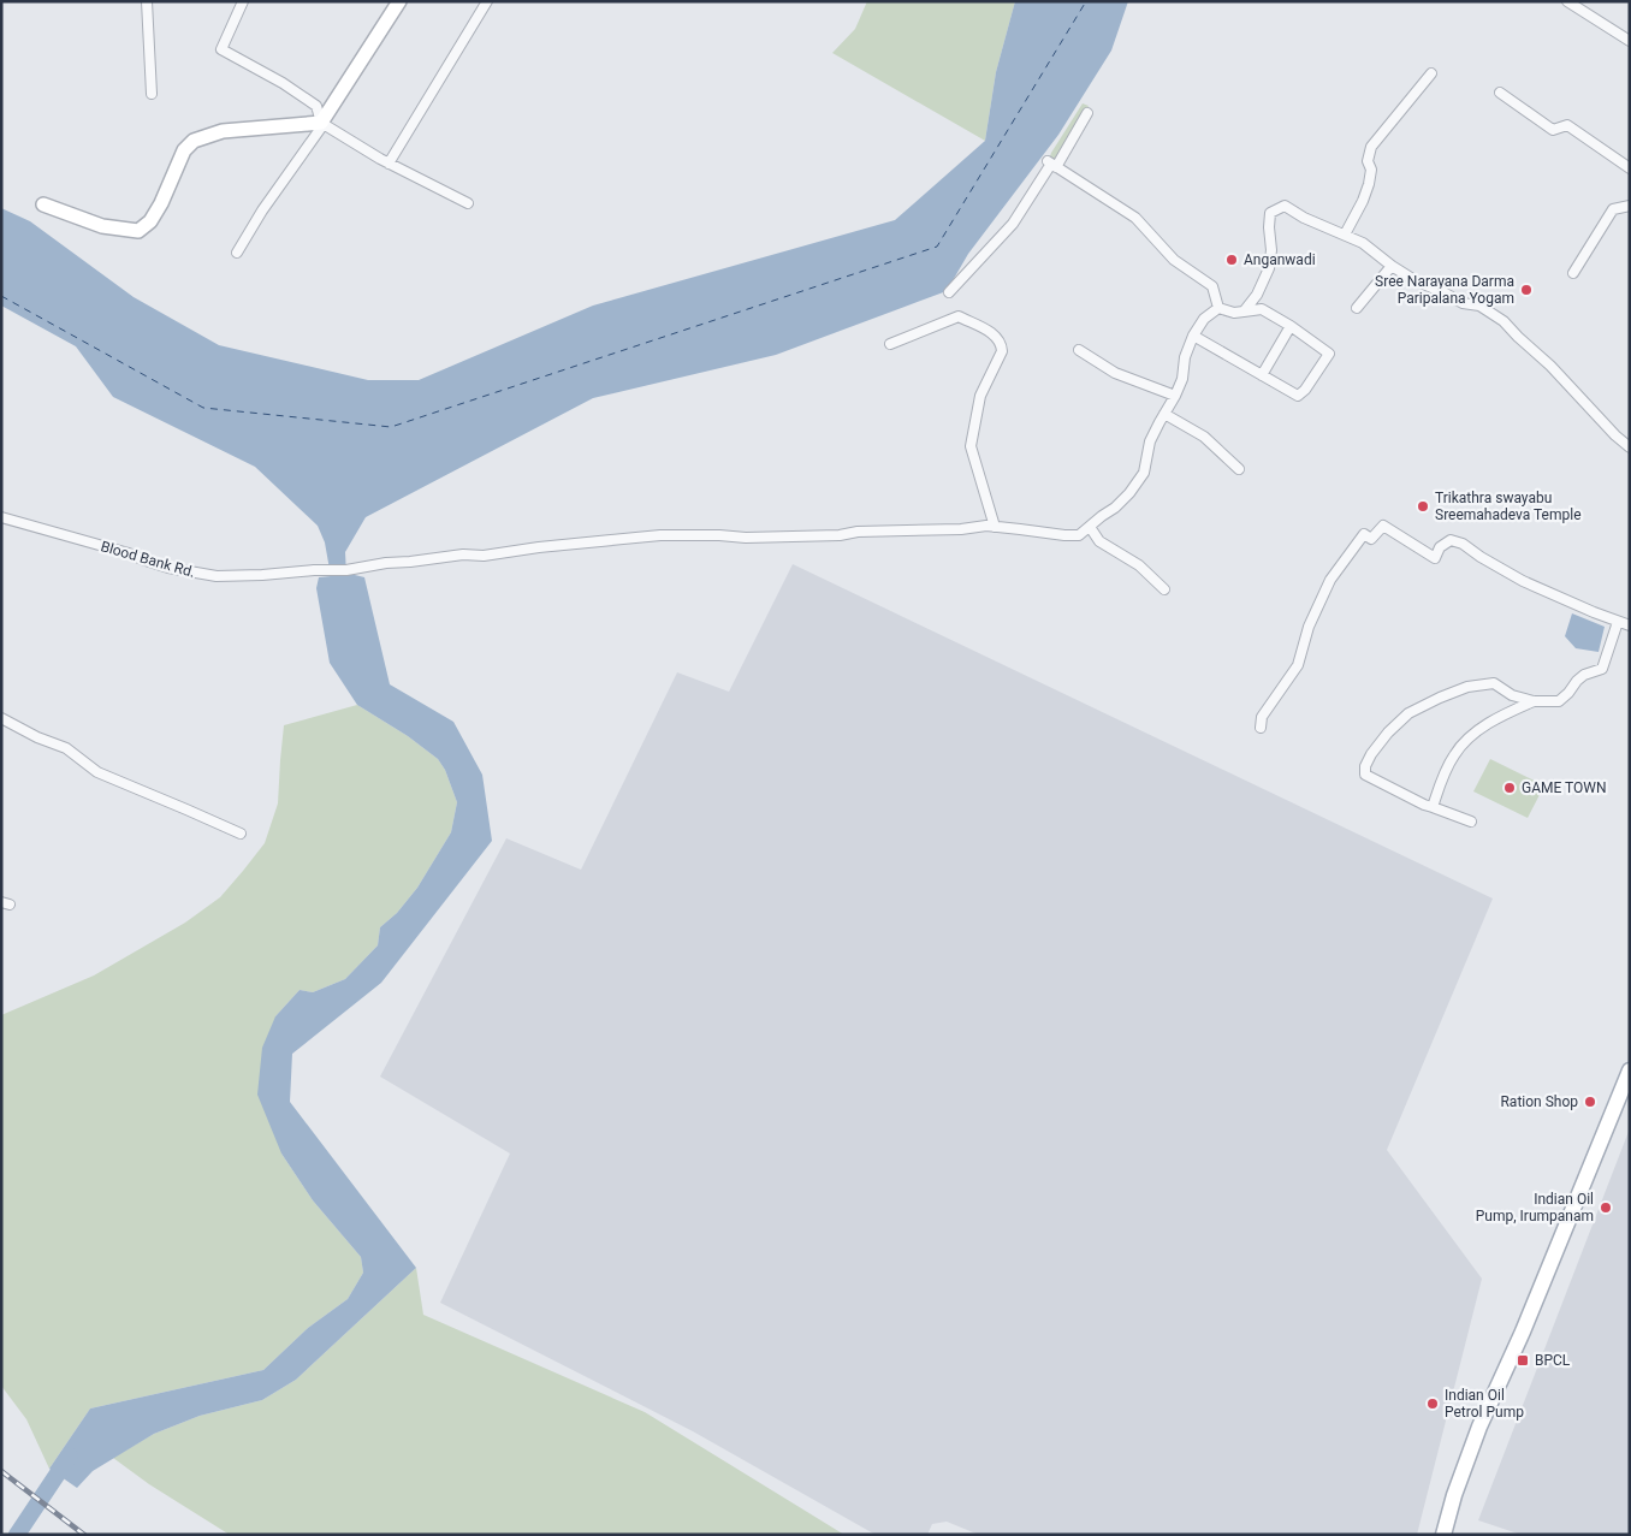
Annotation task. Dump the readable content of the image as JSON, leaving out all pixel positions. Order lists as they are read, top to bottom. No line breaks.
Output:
{"streets":{"street":["Blood Bank Rd."]},"places":{"other":["Anganwadi","Sree Narayana Darma Paripalana Yogam","Trikathra swayabu Sreemahadeva Temple","GAME TOWN","Ration Shop","Indian Oil Pump, Irumpanam","Indian Oil Petrol Pump"],"transit":["BPCL"]}}
